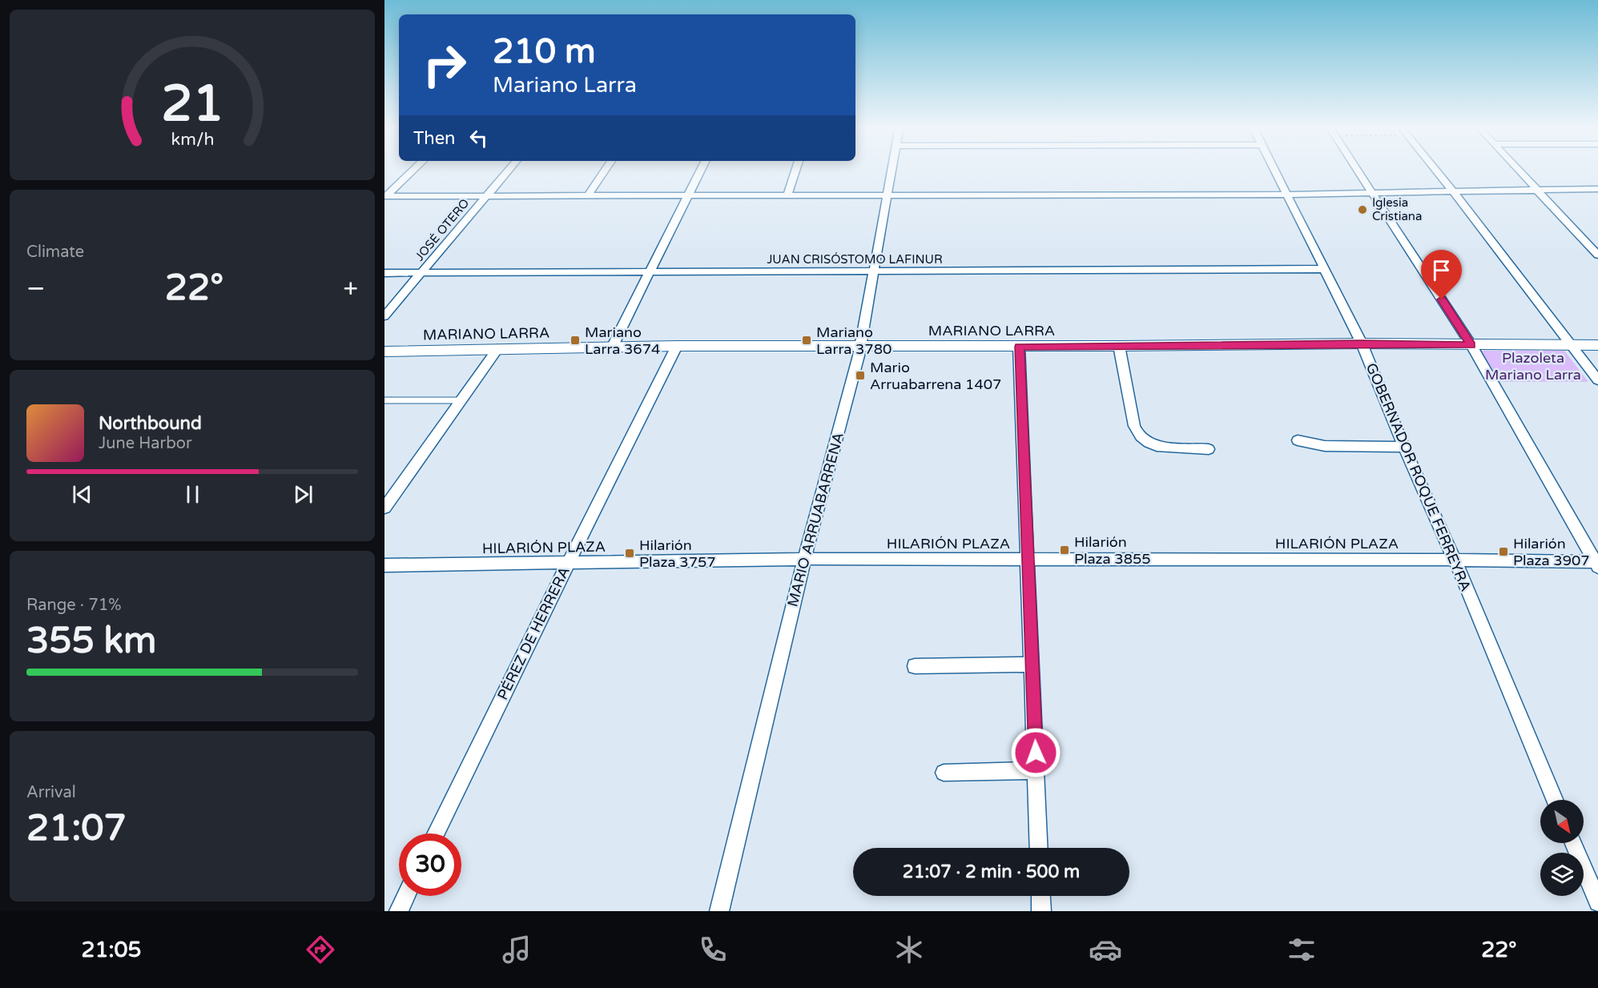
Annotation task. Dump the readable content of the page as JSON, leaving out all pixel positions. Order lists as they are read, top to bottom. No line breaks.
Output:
{"streets":{"main road":["MARIANO LARRA"],"street":["JOSÉ OTERO","JUAN CRISÓSTOMO LAFINUR","GOBERNADOR ROQUE FERREYRA","MARIO ARRUABARRENA","HILARIÓN PLAZA","PÉREZ DE HERRERA"]},"crossings":[["JOSÉ OTERO","JUAN CRISÓSTOMO LAFINUR"],["JUAN CRISÓSTOMO LAFINUR","GOBERNADOR ROQUE FERREYRA"],["JUAN CRISÓSTOMO LAFINUR","MARIO ARRUABARRENA"],["MARIANO LARRA","GOBERNADOR ROQUE FERREYRA"],["MARIANO LARRA","MARIO ARRUABARRENA"],["MARIANO LARRA","PÉREZ DE HERRERA"],["GOBERNADOR ROQUE FERREYRA","HILARIÓN PLAZA"],["MARIO ARRUABARRENA","HILARIÓN PLAZA"],["HILARIÓN PLAZA","PÉREZ DE HERRERA"]],"parks":["Plazoleta Mariano Larra"],"places":{"other":["Iglesia Cristiana"],"transit":["Mariano Larra 3674","Mariano Larra 3780","Mario Arruabarrena 1407","Hilarión Plaza 3855","Hilarión Plaza 3907","Hilarión Plaza 3757"]},"north":"bottom right","page":{"turn":["210 m","Mariano Larra"],"then":"Then","tile":["Climate",["Range · 71%","355 km"],["Arrival","21:07"]],"heat":["−","22°","+"],"song":["Northbound","June Harbor"],"limit":"30","trip":"21:07 · 2 min · 500 m","tabs":["21:05","22°"],"gauge":["21","km/h"]}}
